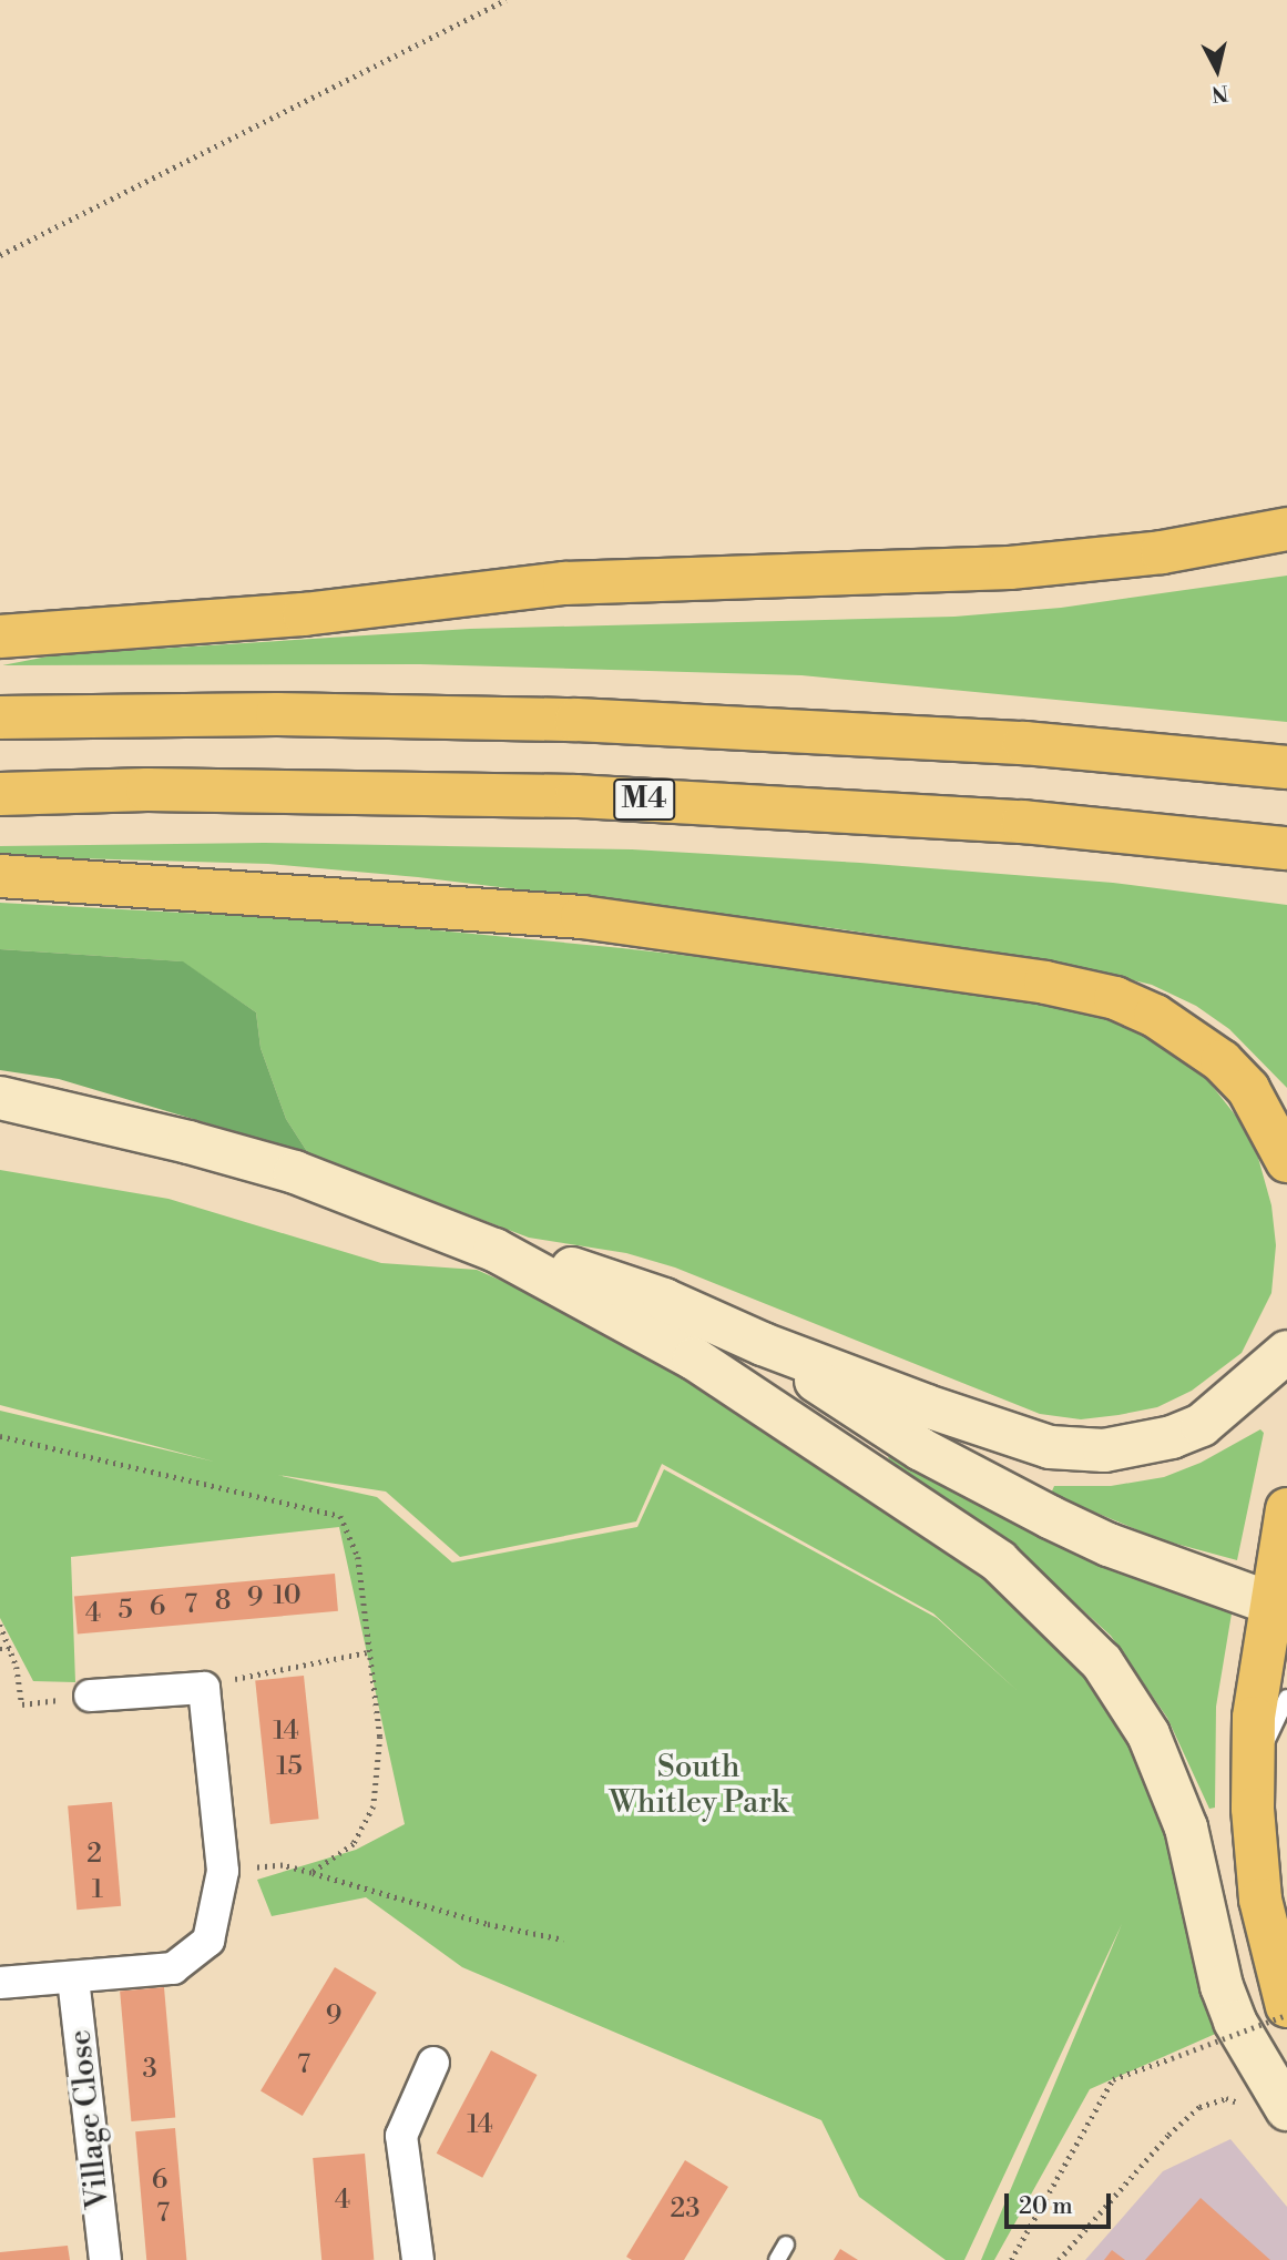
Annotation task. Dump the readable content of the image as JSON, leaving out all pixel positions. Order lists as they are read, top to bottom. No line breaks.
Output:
{"streets":{"highway":["M4"],"street":["Village Close"]},"parks":["South Whitley Park"],"house_numbers":["10","9","8","7","6","5","4","14","15","2","1","9","7","3","14","6","4","23","7"],"scale_bar":"20 m","north":"bottom"}
